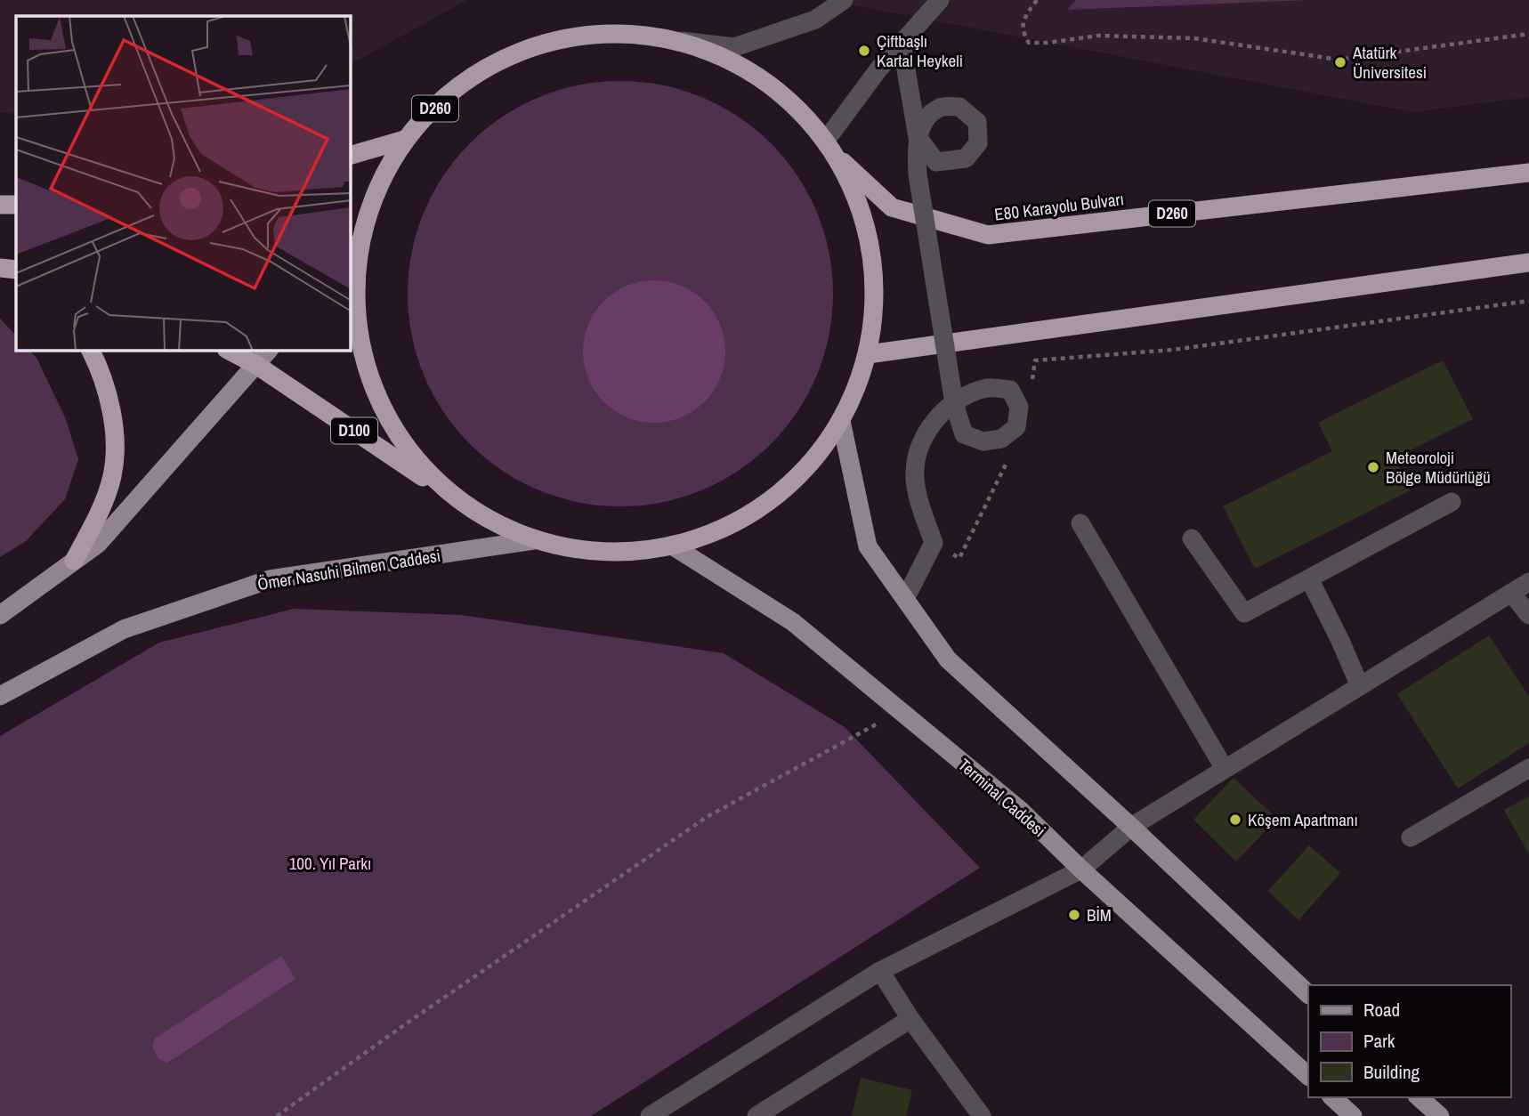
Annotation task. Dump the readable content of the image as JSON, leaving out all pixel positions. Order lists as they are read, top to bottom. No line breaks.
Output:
{"streets":{"highway":["D260","E80 Karayolu Bulvarı","D100"],"main road":["Ömer Nasuhi Bilmen Caddesi","Terminal Caddesi"]},"crossings":[["D260","E80 Karayolu Bulvarı"],["D260","D100"],["D260","Ömer Nasuhi Bilmen Caddesi"],["D260","Terminal Caddesi"]],"parks":["100. Yıl Parkı"],"places":["Çiftbaşlı Kartal Heykeli","Atatürk Üniversitesi","Meteoroloji Bölge Müdürlüğü","Köşem Apartmanı","BİM"],"legend":["Road","Park","Building"]}
